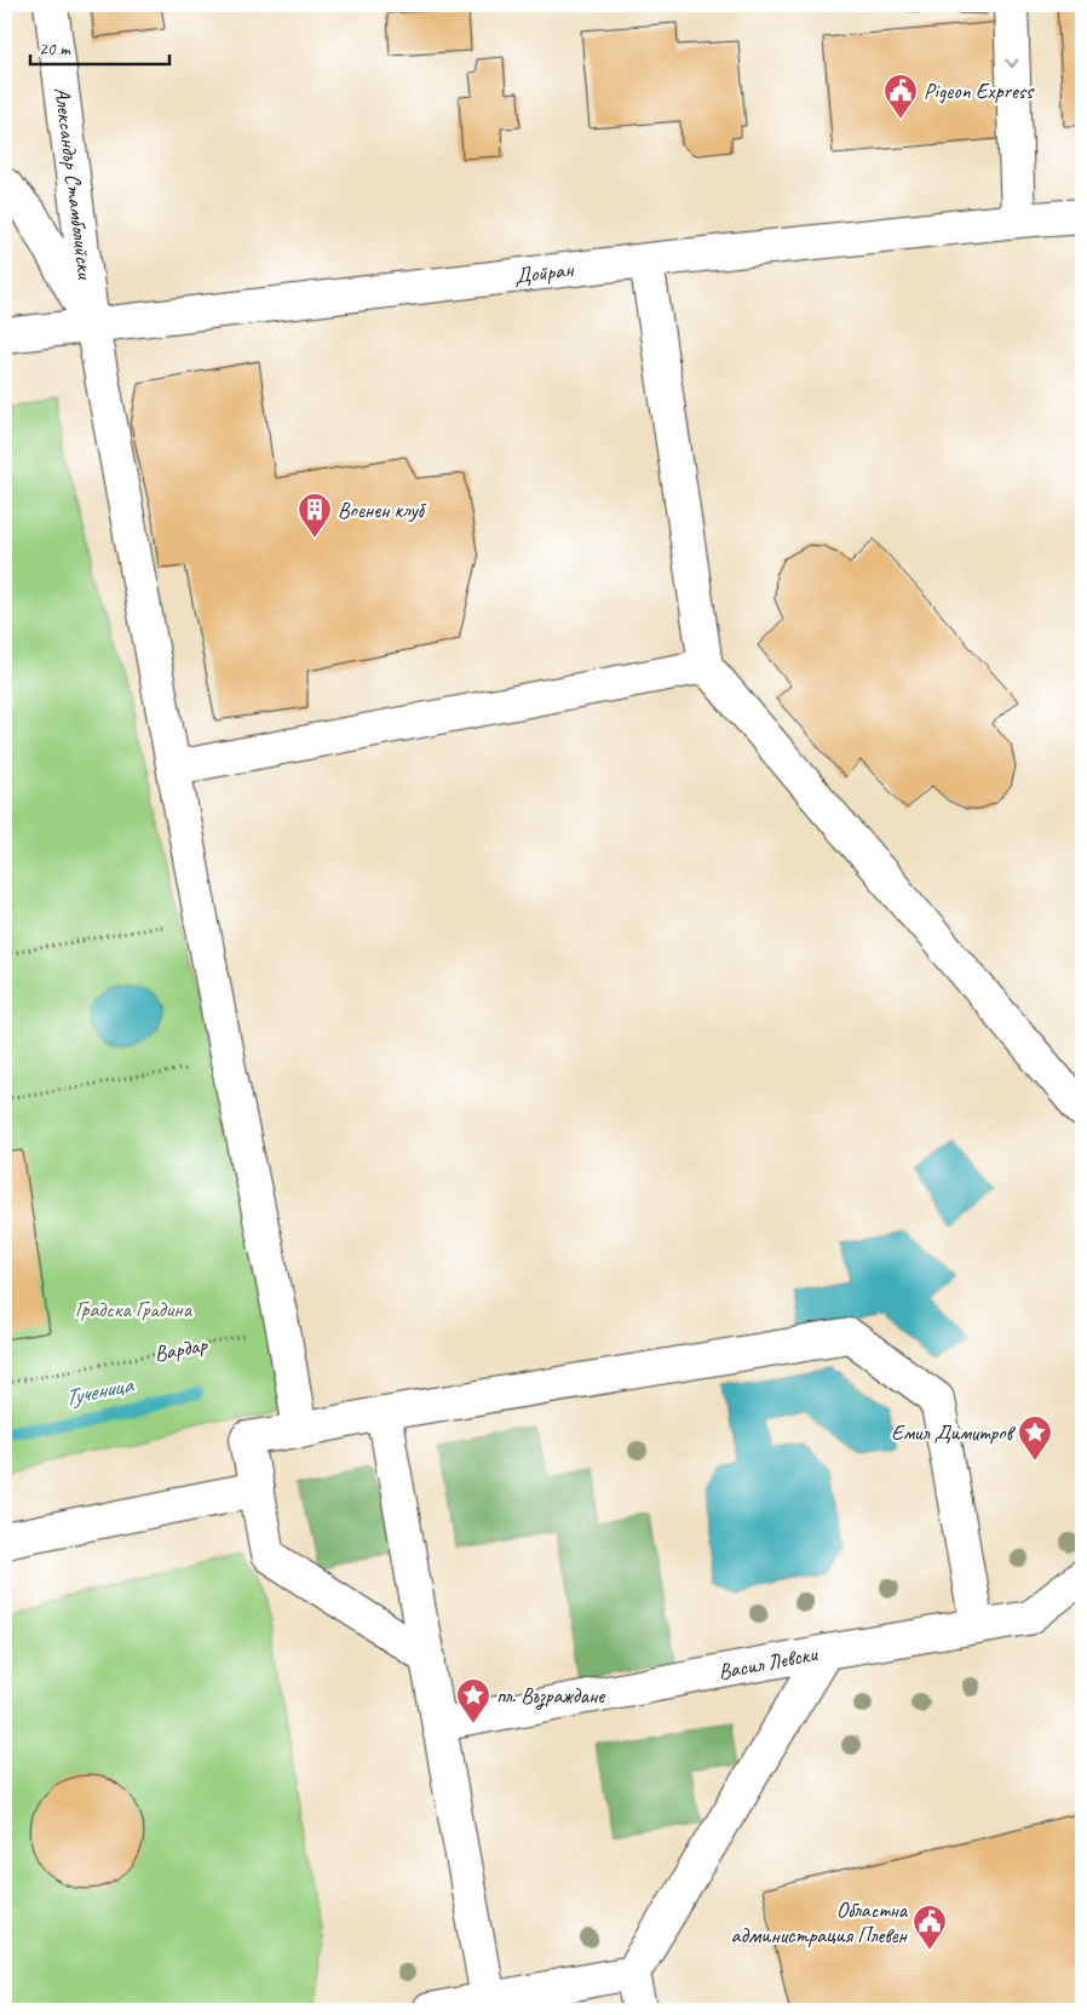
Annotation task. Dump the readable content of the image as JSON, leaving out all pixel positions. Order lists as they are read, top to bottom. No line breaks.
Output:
{"streets":{"street":["Александър Стамболийски","Дойран","Васил Левски"],"path":["Вардар"]},"crossings":[["Александър Стамболийски","Дойран"],["Александър Стамболийски","Вардар"]],"water":["Тученица"],"parks":["Градска Градина"],"places":{"public building":["Pigeon Express","Областна администрация Плевен"],"building":["Военен клуб"],"place":["Емил Димитров","пл. Възраждане"]},"scale_bar":"20 m"}
